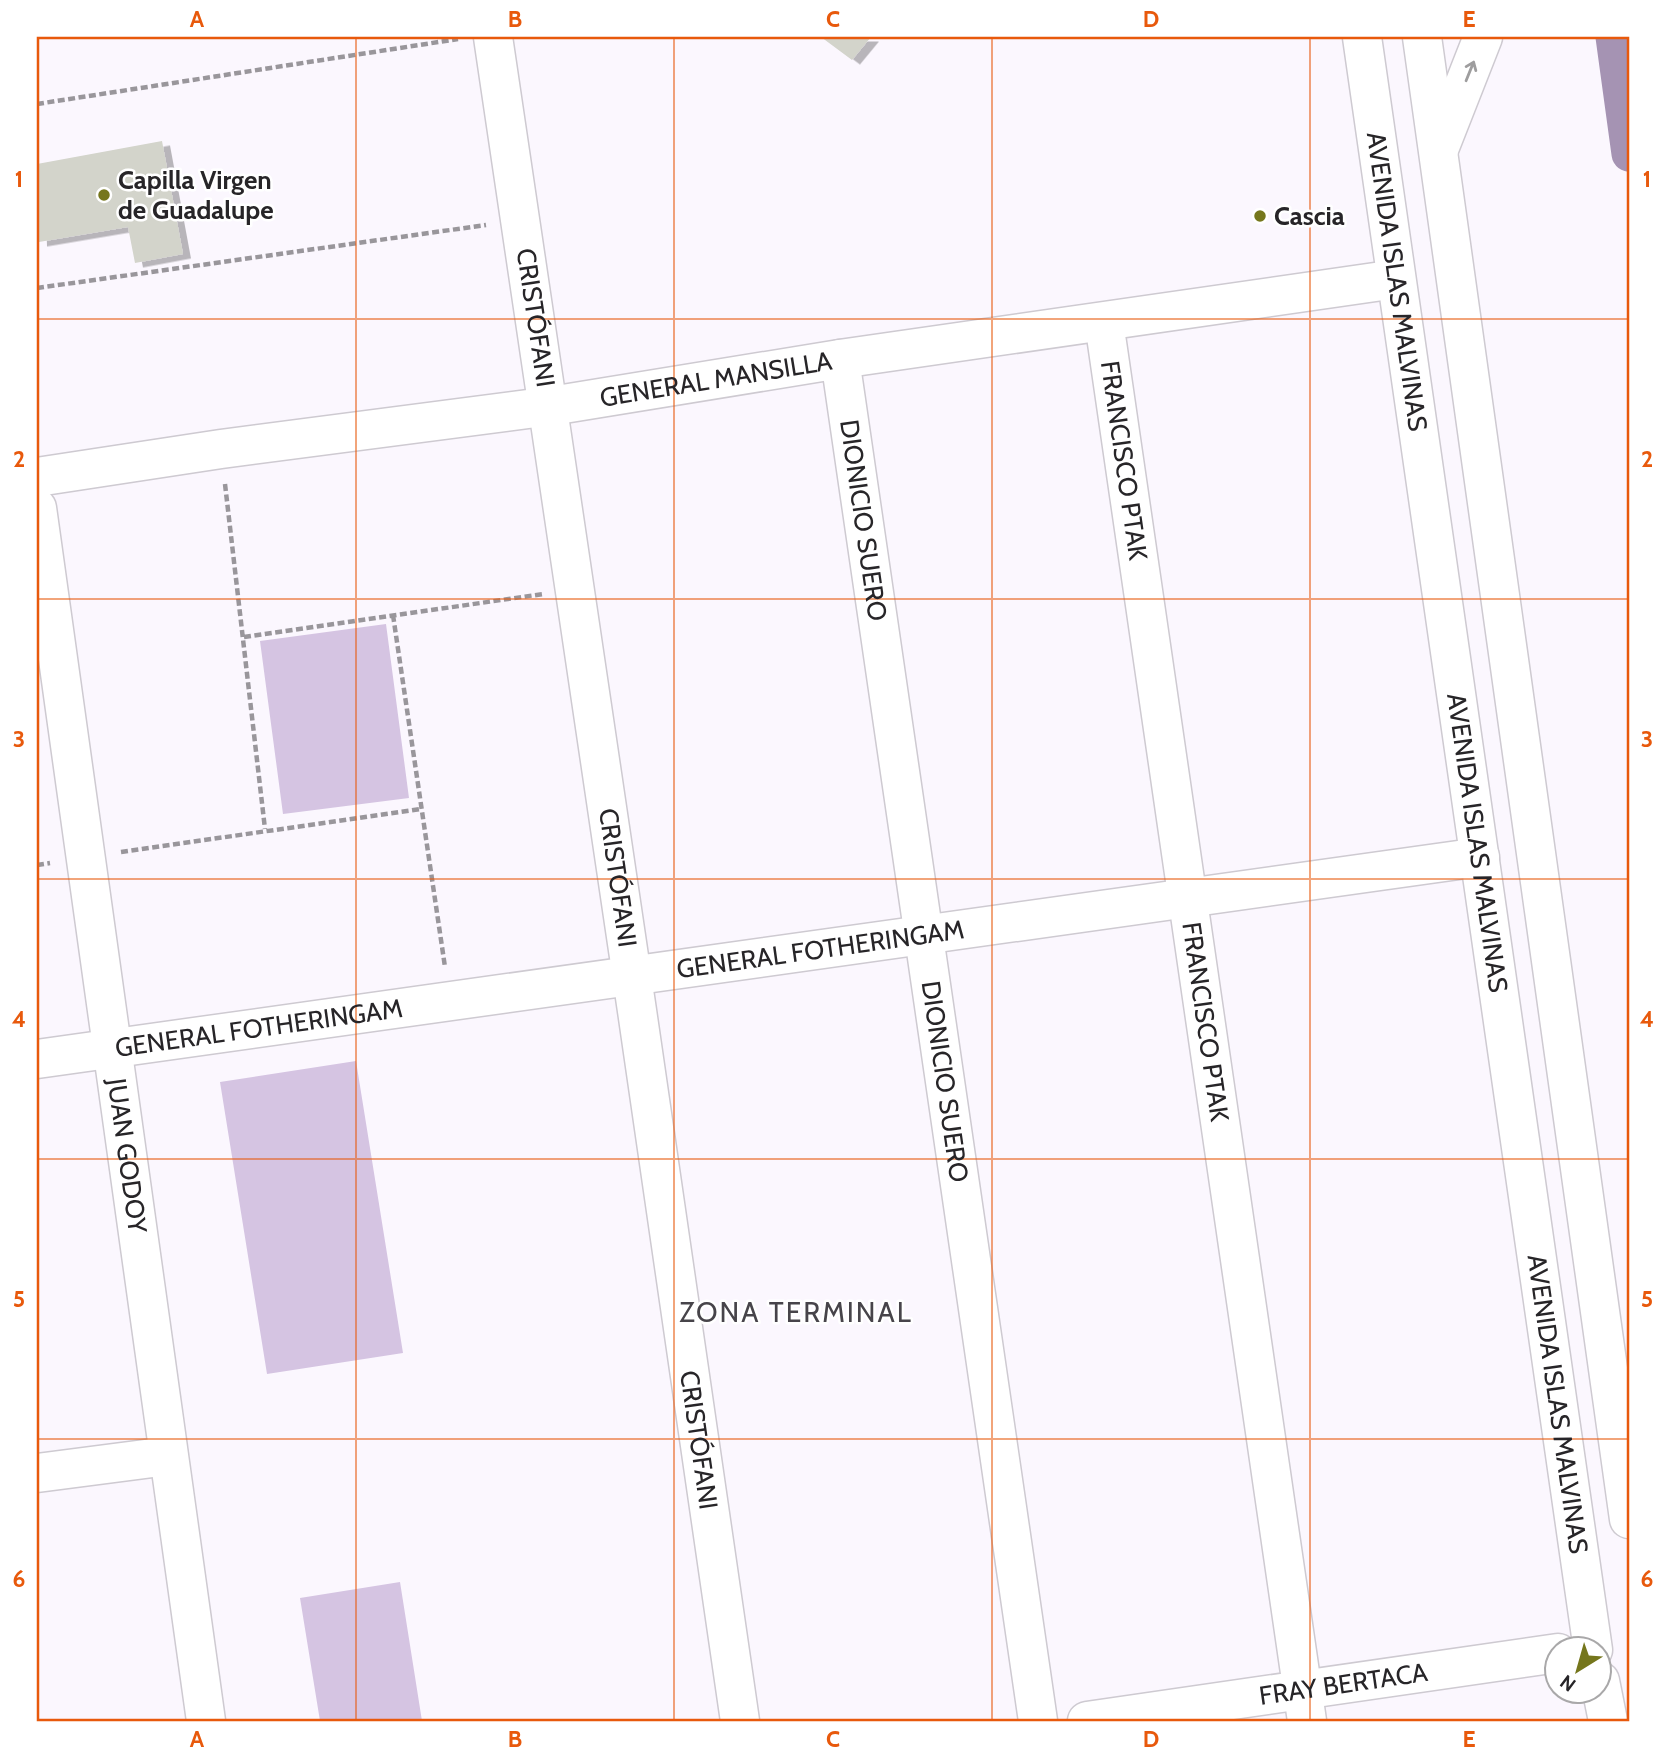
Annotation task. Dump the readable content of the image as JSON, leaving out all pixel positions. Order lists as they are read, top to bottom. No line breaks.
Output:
{"streets":{"street":["AVENIDA ISLAS MALVINAS","CRISTÓFANI","GENERAL MANSILLA","FRANCISCO PTAK","DIONICIO SUERO","GENERAL FOTHERINGAM","JUAN GODOY","FRAY BERTACA"]},"crossings":[["AVENIDA ISLAS MALVINAS","GENERAL MANSILLA"],["AVENIDA ISLAS MALVINAS","GENERAL FOTHERINGAM"],["CRISTÓFANI","GENERAL MANSILLA"],["CRISTÓFANI","GENERAL FOTHERINGAM"],["GENERAL MANSILLA","FRANCISCO PTAK"],["GENERAL MANSILLA","DIONICIO SUERO"],["FRANCISCO PTAK","GENERAL FOTHERINGAM"],["FRANCISCO PTAK","FRAY BERTACA"],["DIONICIO SUERO","GENERAL FOTHERINGAM"],["GENERAL FOTHERINGAM","JUAN GODOY"]],"districts":["ZONA TERMINAL"],"places":["Capilla Virgen de Guadalupe","Cascia"],"north":"bottom left","grid":{"columns":["A","B","C","D","E"],"rows":["1","2","3","4","5","6"]}}
